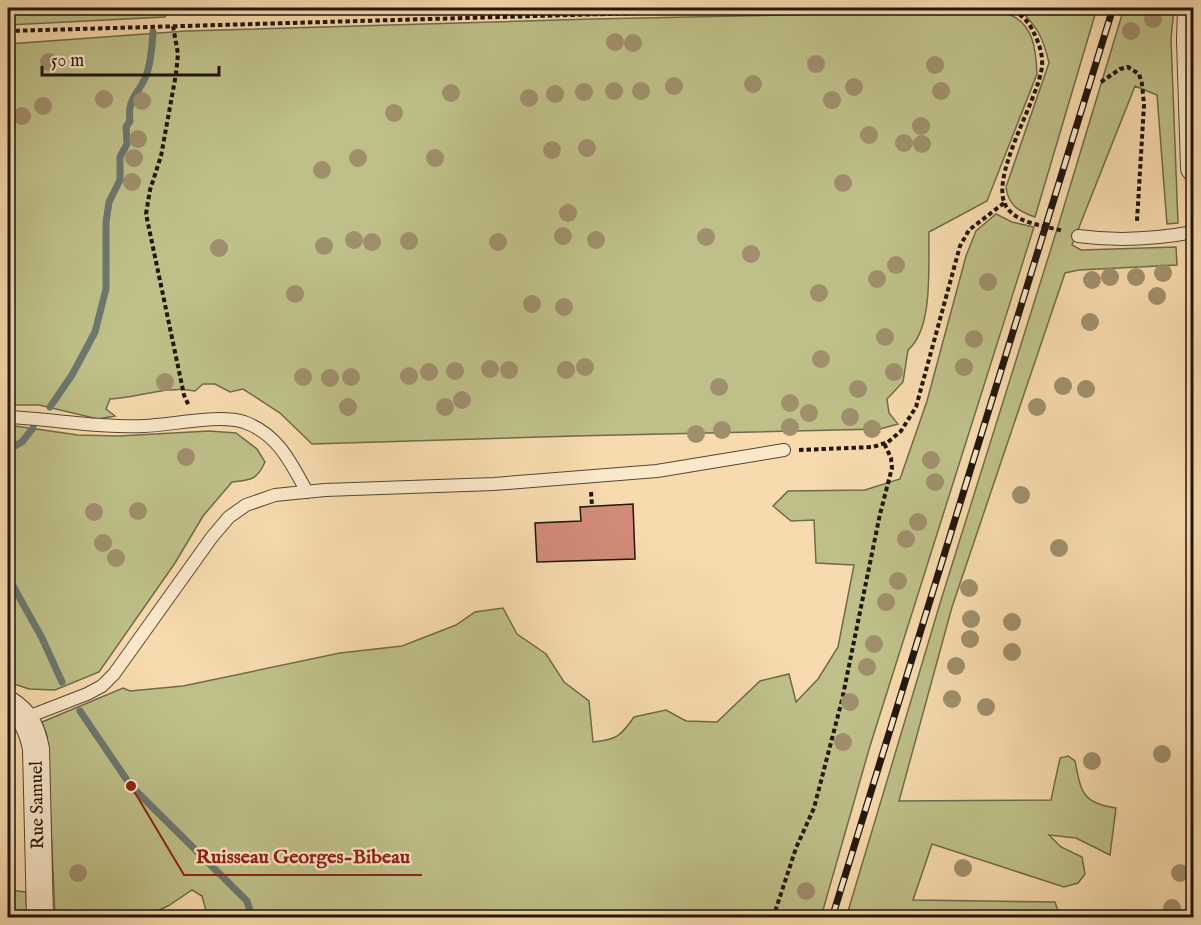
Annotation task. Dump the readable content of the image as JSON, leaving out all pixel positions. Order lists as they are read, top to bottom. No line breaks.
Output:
{"streets":{"street":["Rue Samuel"]},"places":["Ruisseau Georges-Bibeau"],"scale_bar":"50 m"}
